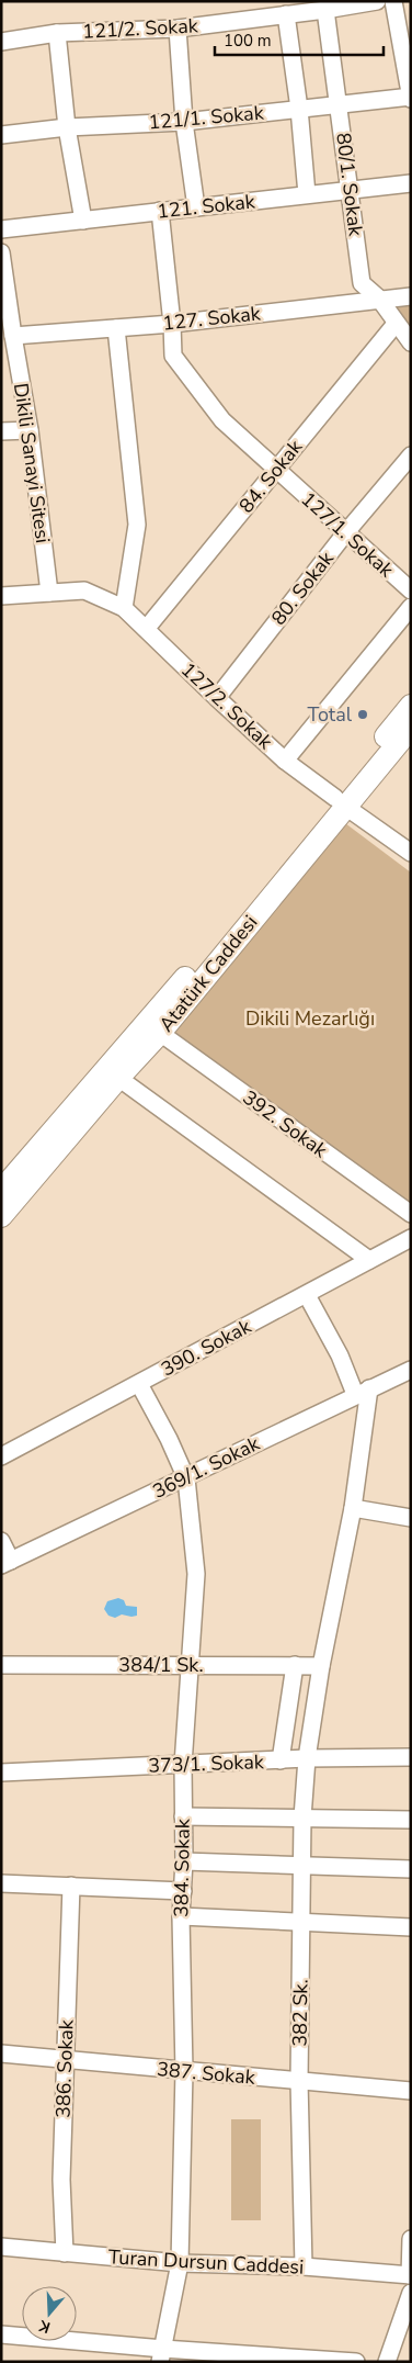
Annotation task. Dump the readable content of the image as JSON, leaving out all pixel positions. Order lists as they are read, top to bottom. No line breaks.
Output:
{"streets":{"main road":["Atatürk Caddesi"],"street":["121/2. Sokak","121/1. Sokak","80/1. Sokak","121. Sokak","127. Sokak","Dikili Sanayi Sitesi","84. Sokak","127/1. Sokak","80. Sokak","127/2. Sokak","392. Sokak","390. Sokak","369/1. Sokak","384/1 Sk.","373/1. Sokak","384. Sokak","382 Sk.","386. Sokak","387. Sokak","Turan Dursun Caddesi"]},"crossings":[["121/2. Sokak","80/1. Sokak"],["121/1. Sokak","80/1. Sokak"],["80/1. Sokak","121. Sokak"],["80/1. Sokak","127. Sokak"],["80/1. Sokak","84. Sokak"],["121. Sokak","127/1. Sokak"],["127. Sokak","Dikili Sanayi Sitesi"],["127. Sokak","127/1. Sokak"],["Dikili Sanayi Sitesi","127/2. Sokak"],["84. Sokak","127/1. Sokak"],["84. Sokak","127/2. Sokak"],["127/1. Sokak","80. Sokak"],["80. Sokak","127/2. Sokak"],["127/2. Sokak","Atatürk Caddesi"],["Atatürk Caddesi","392. Sokak"],["390. Sokak","384. Sokak"],["369/1. Sokak","384. Sokak"],["369/1. Sokak","382 Sk."],["384/1 Sk.","384. Sokak"],["384/1 Sk.","382 Sk."],["373/1. Sokak","384. Sokak"],["373/1. Sokak","382 Sk."],["384. Sokak","387. Sokak"],["384. Sokak","Turan Dursun Caddesi"],["382 Sk.","387. Sokak"],["382 Sk.","Turan Dursun Caddesi"],["386. Sokak","387. Sokak"],["386. Sokak","Turan Dursun Caddesi"]],"parks":["Dikili Mezarlığı"],"places":["Total"],"scale_bar":"100 m","north":"bottom"}
